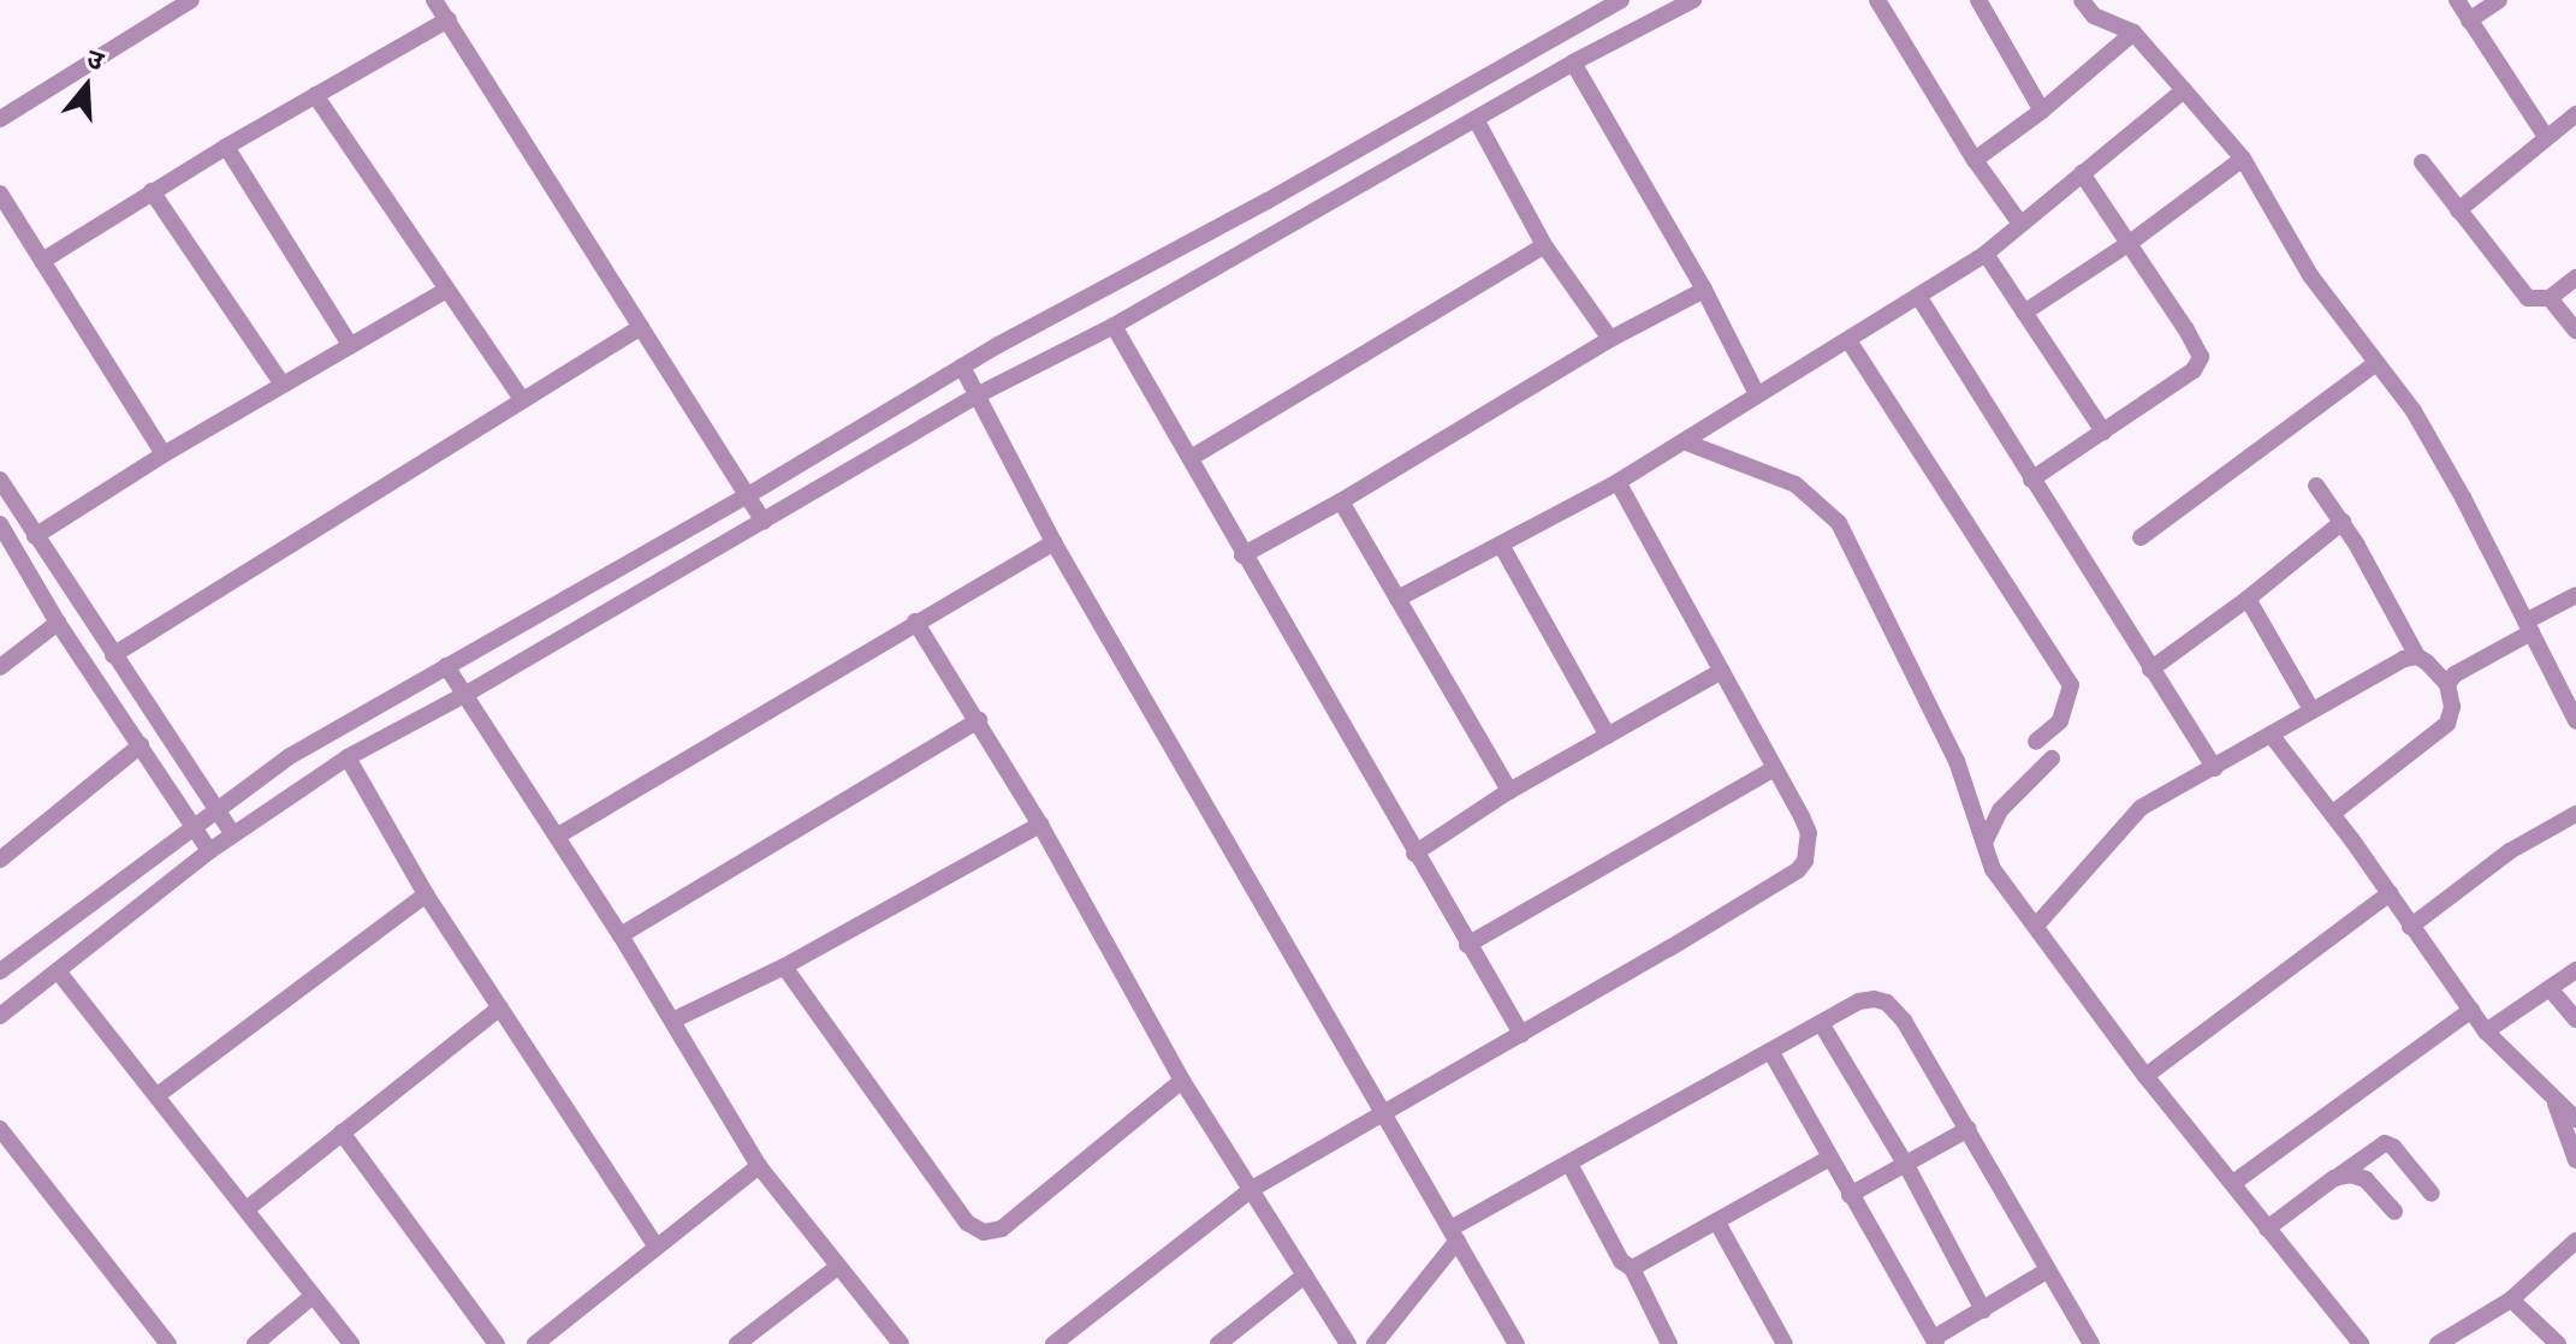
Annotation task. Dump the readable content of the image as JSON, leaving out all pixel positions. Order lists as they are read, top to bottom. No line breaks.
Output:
{"north":"top"}
